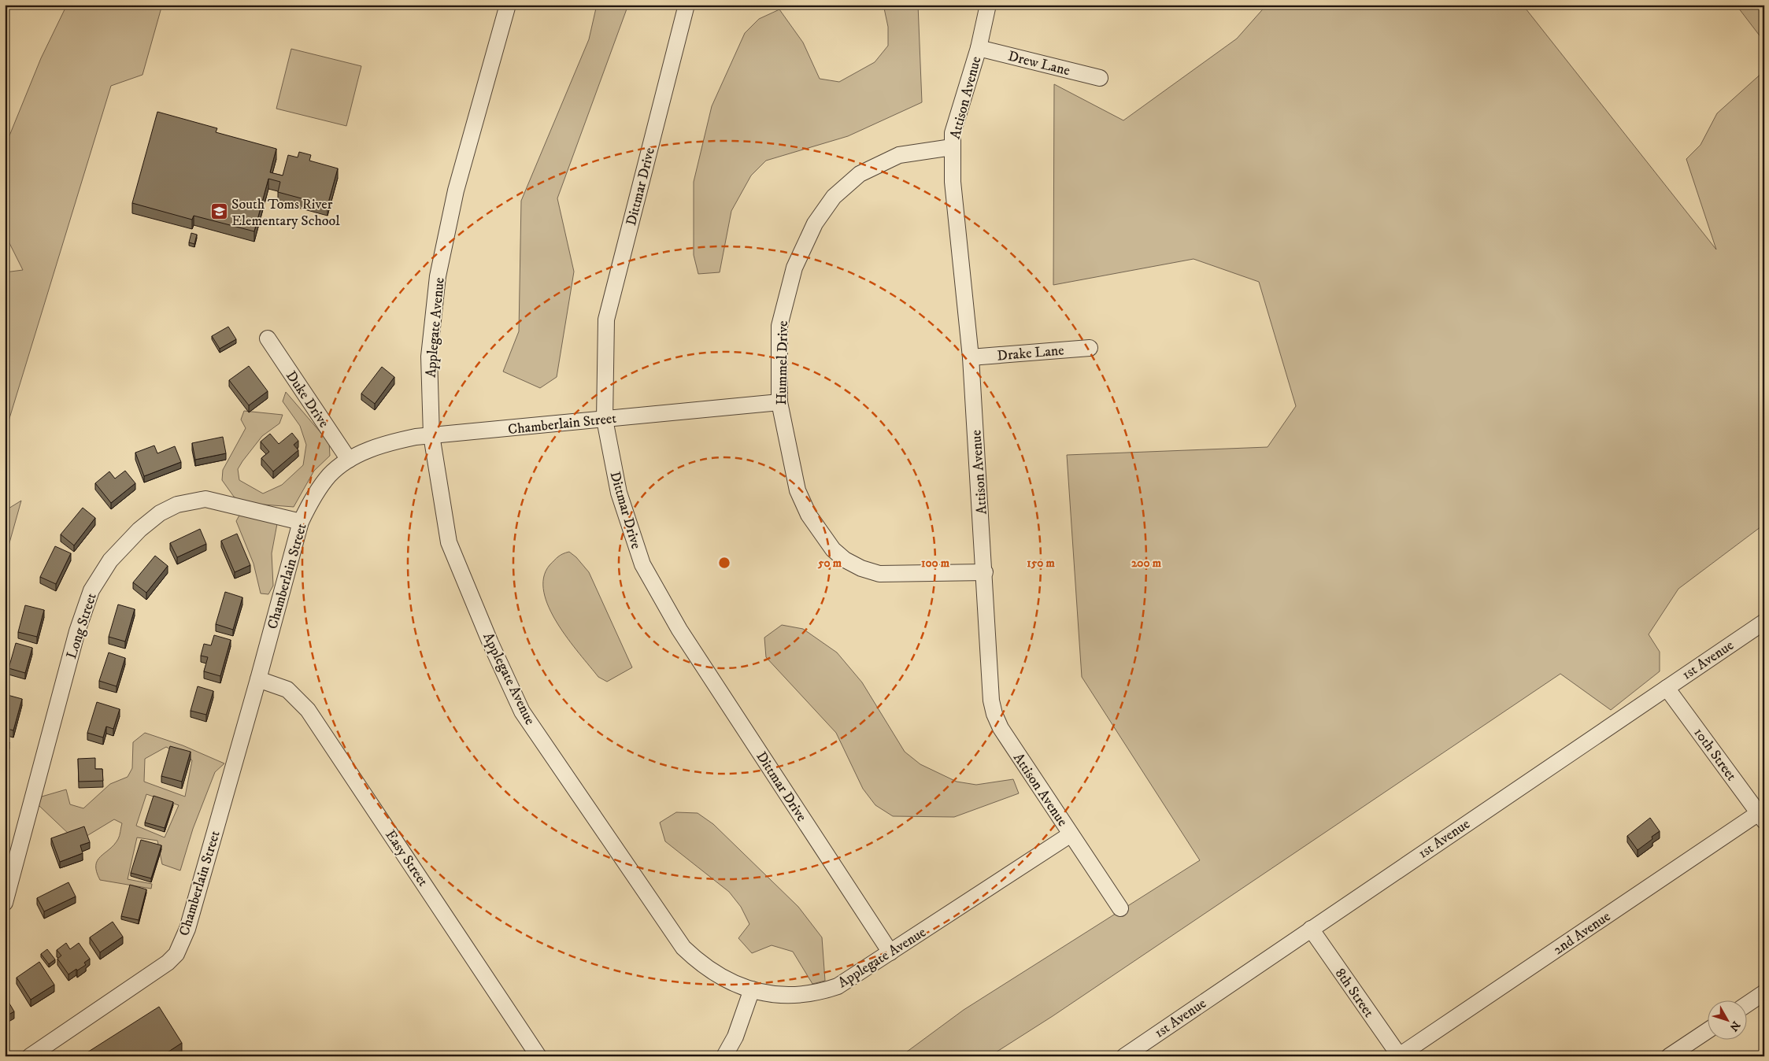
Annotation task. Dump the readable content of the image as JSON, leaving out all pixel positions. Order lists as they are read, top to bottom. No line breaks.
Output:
{"streets":{"street":["Drew Lane","Attison Avenue","Dittmar Drive","Applegate Avenue","Drake Lane","Hummel Drive","Duke Drive","Chamberlain Street","Long Street","1st Avenue","10th Street","Easy Street","2nd Avenue","8th Street"]},"crossings":[["Drew Lane","Attison Avenue"],["Attison Avenue","Applegate Avenue"],["Attison Avenue","Drake Lane"],["Attison Avenue","Hummel Drive"],["Dittmar Drive","Applegate Avenue"],["Dittmar Drive","Chamberlain Street"],["Applegate Avenue","Chamberlain Street"],["Hummel Drive","Chamberlain Street"],["Duke Drive","Chamberlain Street"],["Chamberlain Street","Long Street"],["Chamberlain Street","Easy Street"],["1st Avenue","10th Street"],["1st Avenue","8th Street"],["10th Street","2nd Avenue"],["2nd Avenue","8th Street"]],"places":{"school or university":["South Toms River Elementary School"]},"north":"bottom right","rings":["50 m","100 m","150 m","200 m"]}
